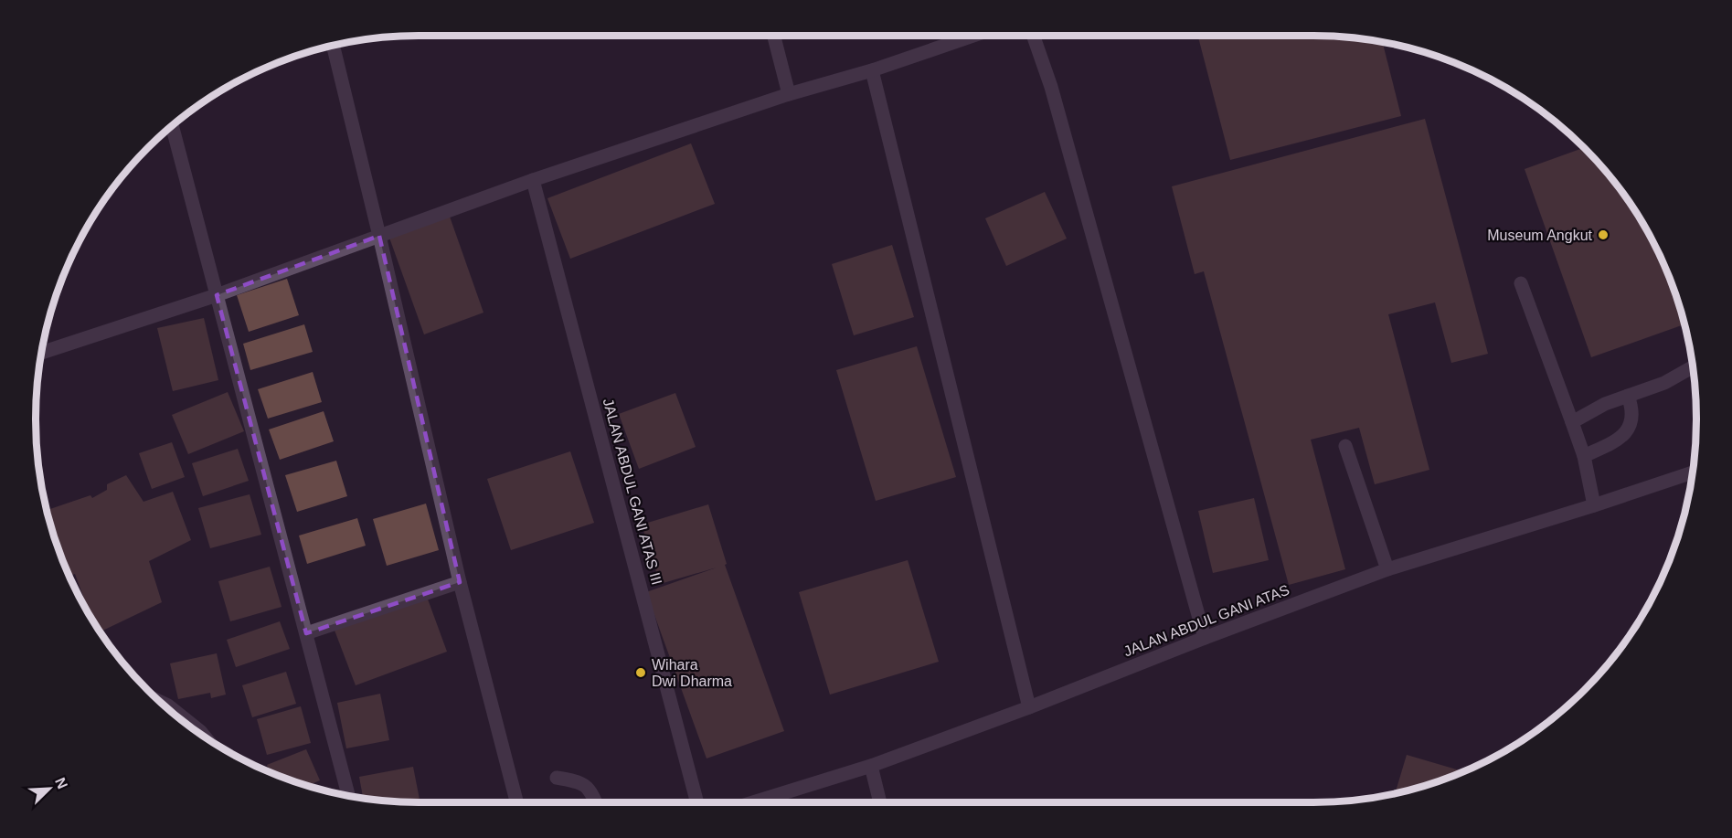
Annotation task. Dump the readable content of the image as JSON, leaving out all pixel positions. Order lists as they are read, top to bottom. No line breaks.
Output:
{"streets":{"street":["JALAN ABDUL GANI ATAS III","JALAN ABDUL GANI ATAS"]},"places":["Museum Angkut","Wihara Dwi Dharma"],"north":"top right"}
